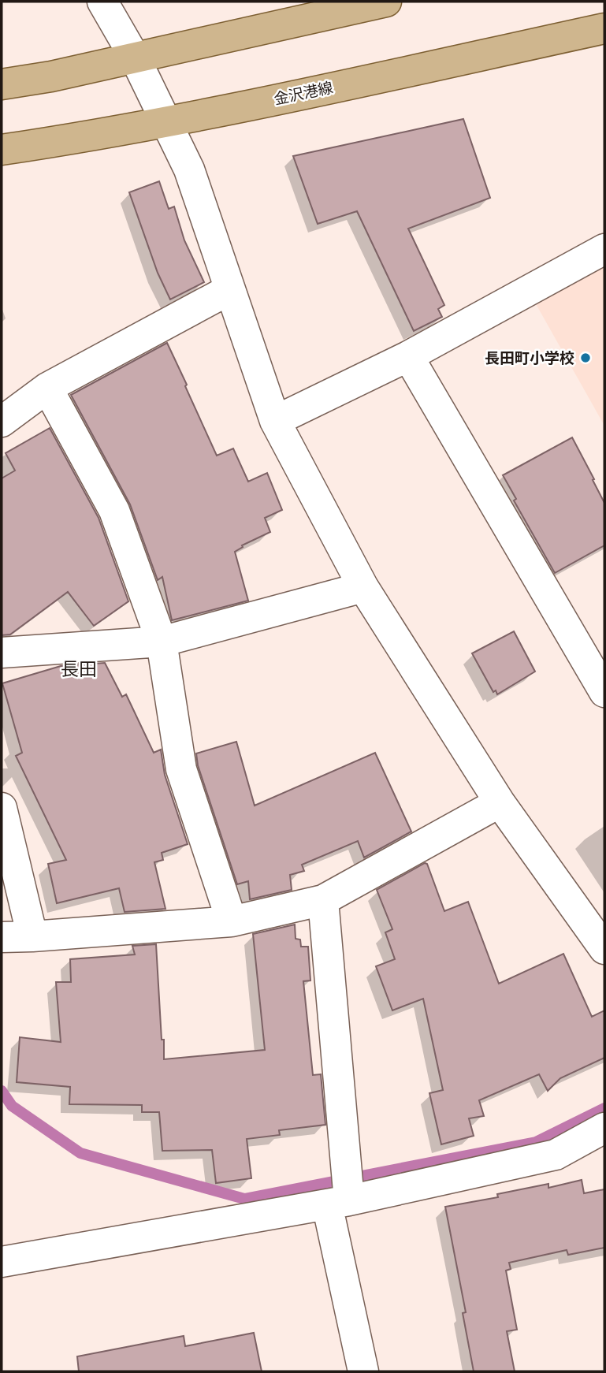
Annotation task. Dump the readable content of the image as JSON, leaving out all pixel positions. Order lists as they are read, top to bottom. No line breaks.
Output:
{"streets":{"main road":["金沢港線"]},"districts":["長田"],"places":["長田町小学校"]}
